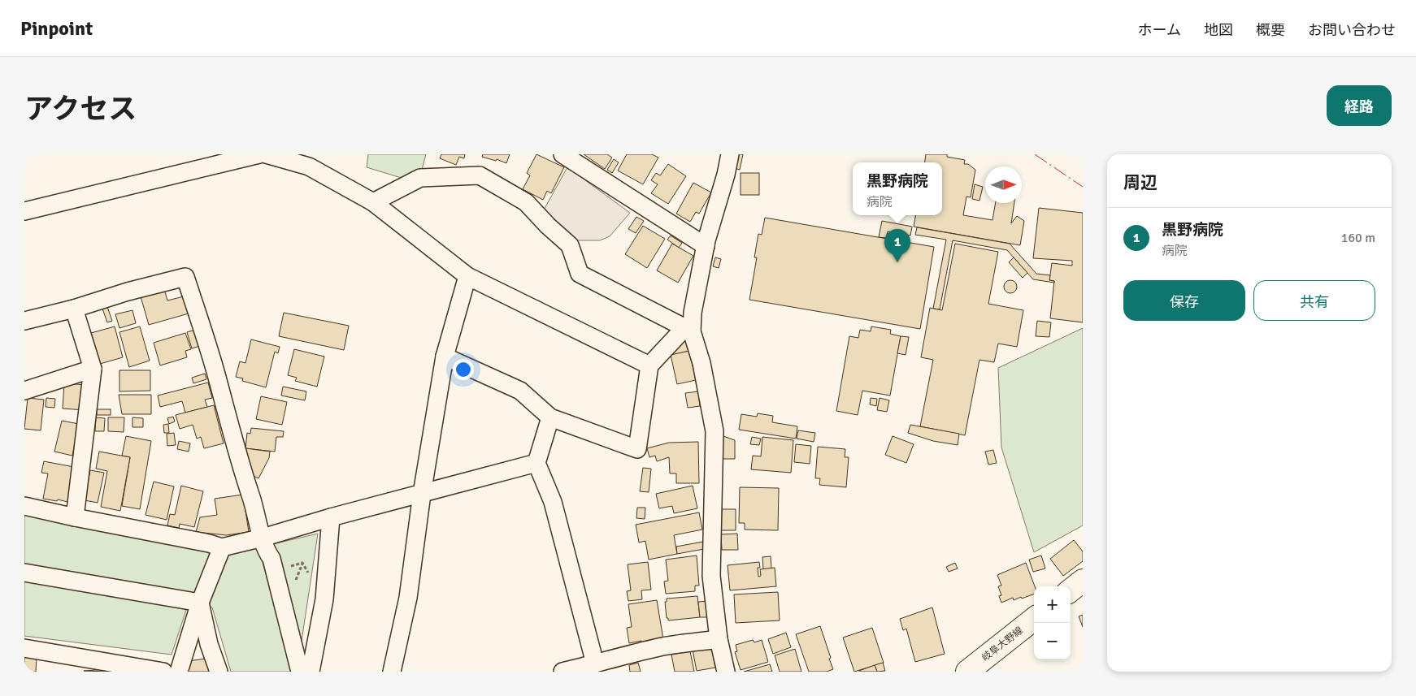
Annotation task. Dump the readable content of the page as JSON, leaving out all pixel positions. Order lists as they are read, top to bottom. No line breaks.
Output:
{"streets":{"main road":["岐阜大野線"]},"north":"right","page":{"header":"Pinpoint","nav":["ホーム","地図","概要","お問い合わせ"],"title":"アクセス","buttons":["経路",["保存","共有"]],"heading":"周辺","popup":["黒野病院","病院"],"list":[{"mark":"1","name":"黒野病院","note":"病院","value":"160 m"}],"pins":"1","map_buttons":["+","−"]}}
